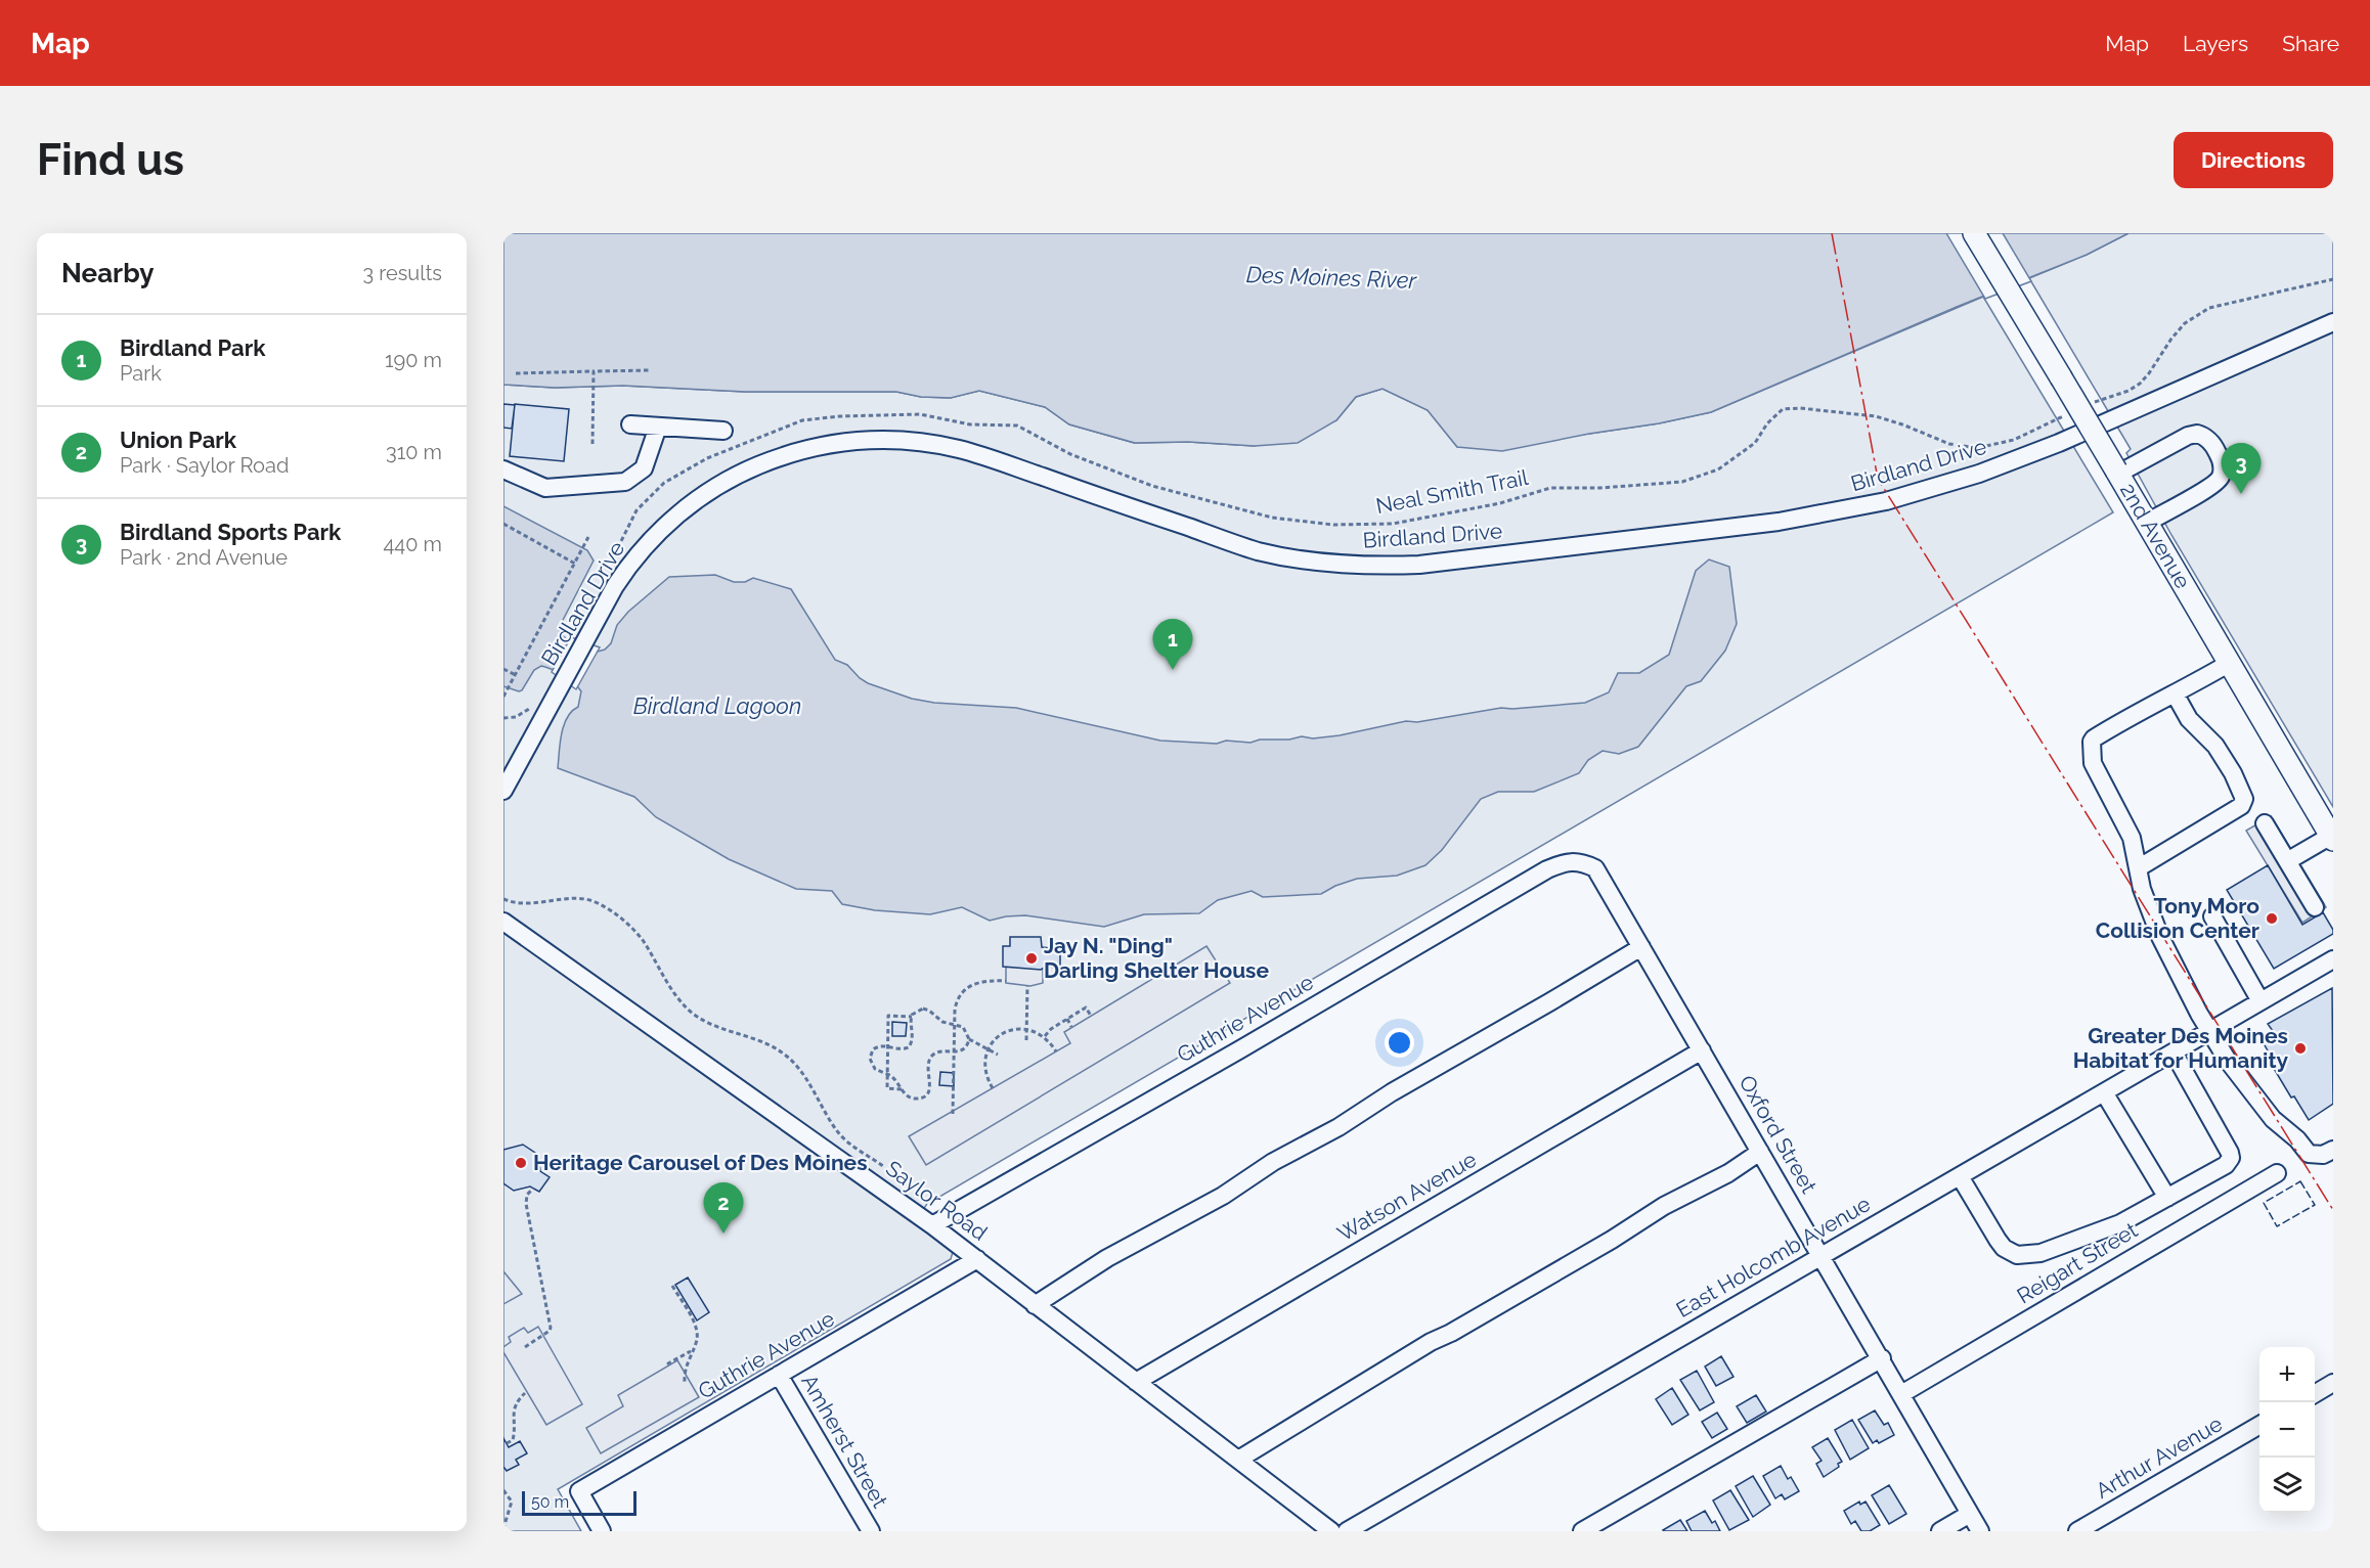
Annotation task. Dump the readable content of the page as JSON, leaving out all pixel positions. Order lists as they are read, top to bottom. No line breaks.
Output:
{"streets":{"main road":["2nd Avenue"],"street":["Birdland Drive","Guthrie Avenue","Oxford Street","Watson Avenue","Saylor Road","East Holcomb Avenue","Reigart Street","Amherst Street","Arthur Avenue"],"path":["Neal Smith Trail"]},"crossings":[["Guthrie Avenue","Oxford Street"],["Guthrie Avenue","Saylor Road"],["Guthrie Avenue","Amherst Street"],["Oxford Street","Watson Avenue"],["Oxford Street","East Holcomb Avenue"],["Oxford Street","Reigart Street"],["Watson Avenue","Saylor Road"]],"water":["Des Moines River","Birdland Lagoon"],"places":["Tony Moro Collision Center","Jay N. \"Ding\" Darling Shelter House","Greater Des Moines Habitat for Humanity","Heritage Carousel of Des Moines"],"scale_bar":"50 m","page":{"header":"Map","nav":["Map","Layers","Share"],"buttons":"Directions","title":"Find us","heading":["Nearby","3 results"],"list":[{"mark":"1","name":"Birdland Park","note":"Park","value":"190 m"},{"mark":"2","name":"Union Park","note":"Park · Saylor Road","value":"310 m"},{"mark":"3","name":"Birdland Sports Park","note":"Park · 2nd Avenue","value":"440 m"}],"pins":["3","1","2"],"map_buttons":["+","−"],"scale":"50 m"}}
